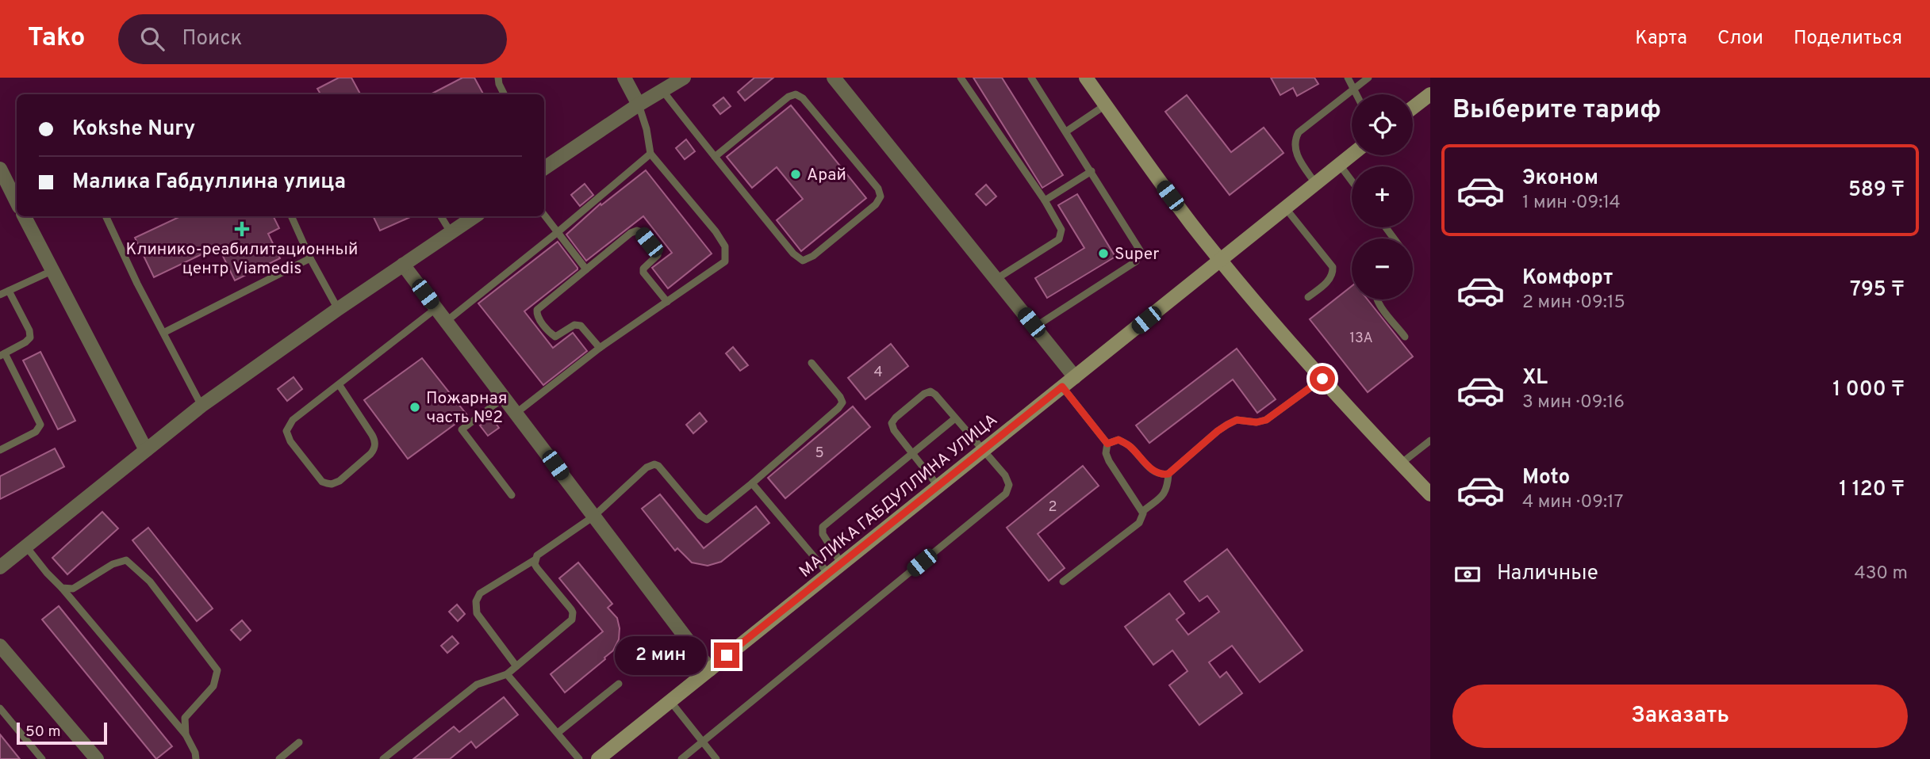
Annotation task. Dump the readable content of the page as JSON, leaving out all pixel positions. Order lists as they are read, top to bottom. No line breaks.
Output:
{"streets":{"street":["МАЛИКА ГАБДУЛЛИНА УЛИЦА"]},"places":{"other":["Арай","Super","Пожарная часть №2"],"health":["Клинико-реабилитационный центр Viamedis"]},"house_numbers":["13А","4","5","2"],"scale_bar":"50 m","page":{"header":"Tako","search":"Поиск","nav":["Карта","Слои","Поделиться"],"heading":"Выберите тариф","map_buttons":["+","−"],"banner":["Kokshe Nury","Малика Габдуллина улица"],"list":[{"name":"Эконом","note":"1 мин · 09:14","value":"589 ₸"},{"name":"Комфорт","note":"2 мин · 09:15","value":"795 ₸"},{"name":"XL","note":"3 мин · 09:16","value":"1 000 ₸"},{"name":"Moto","note":"4 мин · 09:17","value":"1 120 ₸"}],"pay":["Наличные","430 m"],"bubble":"2 мин","buttons":"Заказать","scale":"50 m"}}
